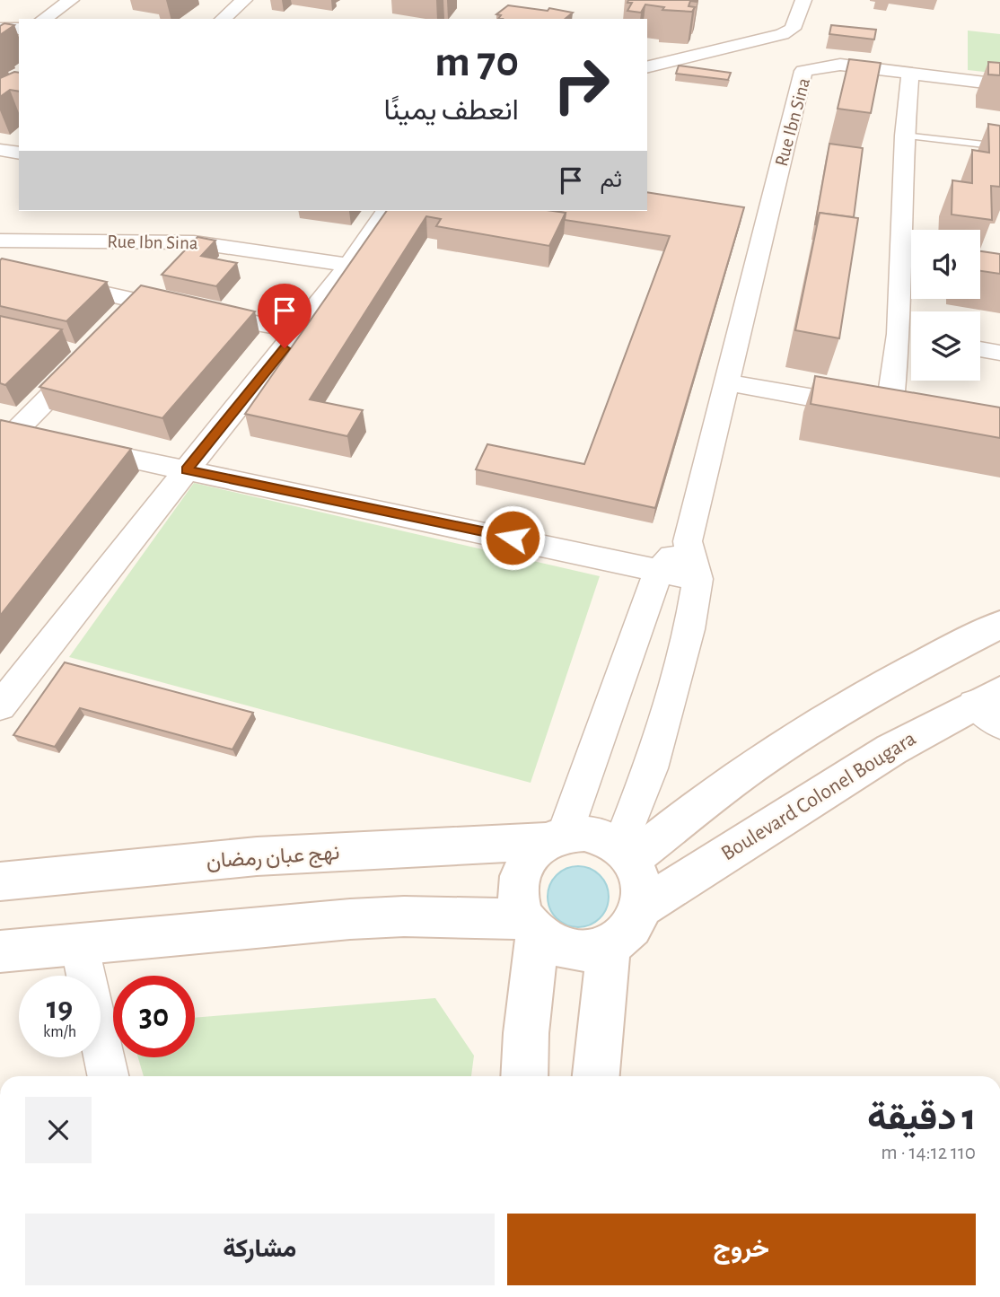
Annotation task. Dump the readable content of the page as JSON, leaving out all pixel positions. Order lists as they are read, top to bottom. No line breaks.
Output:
{"streets":{"main road":["Boulevard Colonel Bougara","نهج عبان رمضان"],"street":["Rue Ibn Sina"]},"crossings":[["Boulevard Colonel Bougara","نهج عبان رمضان"]],"page":{"turn":["70 m","انعطف يمينًا"],"then":"ثم","speed":"19 km/h","limit":"30","heading":["1 دقيقة","110 m · 14:12"],"buttons":["خروج","مشاركة"]}}
